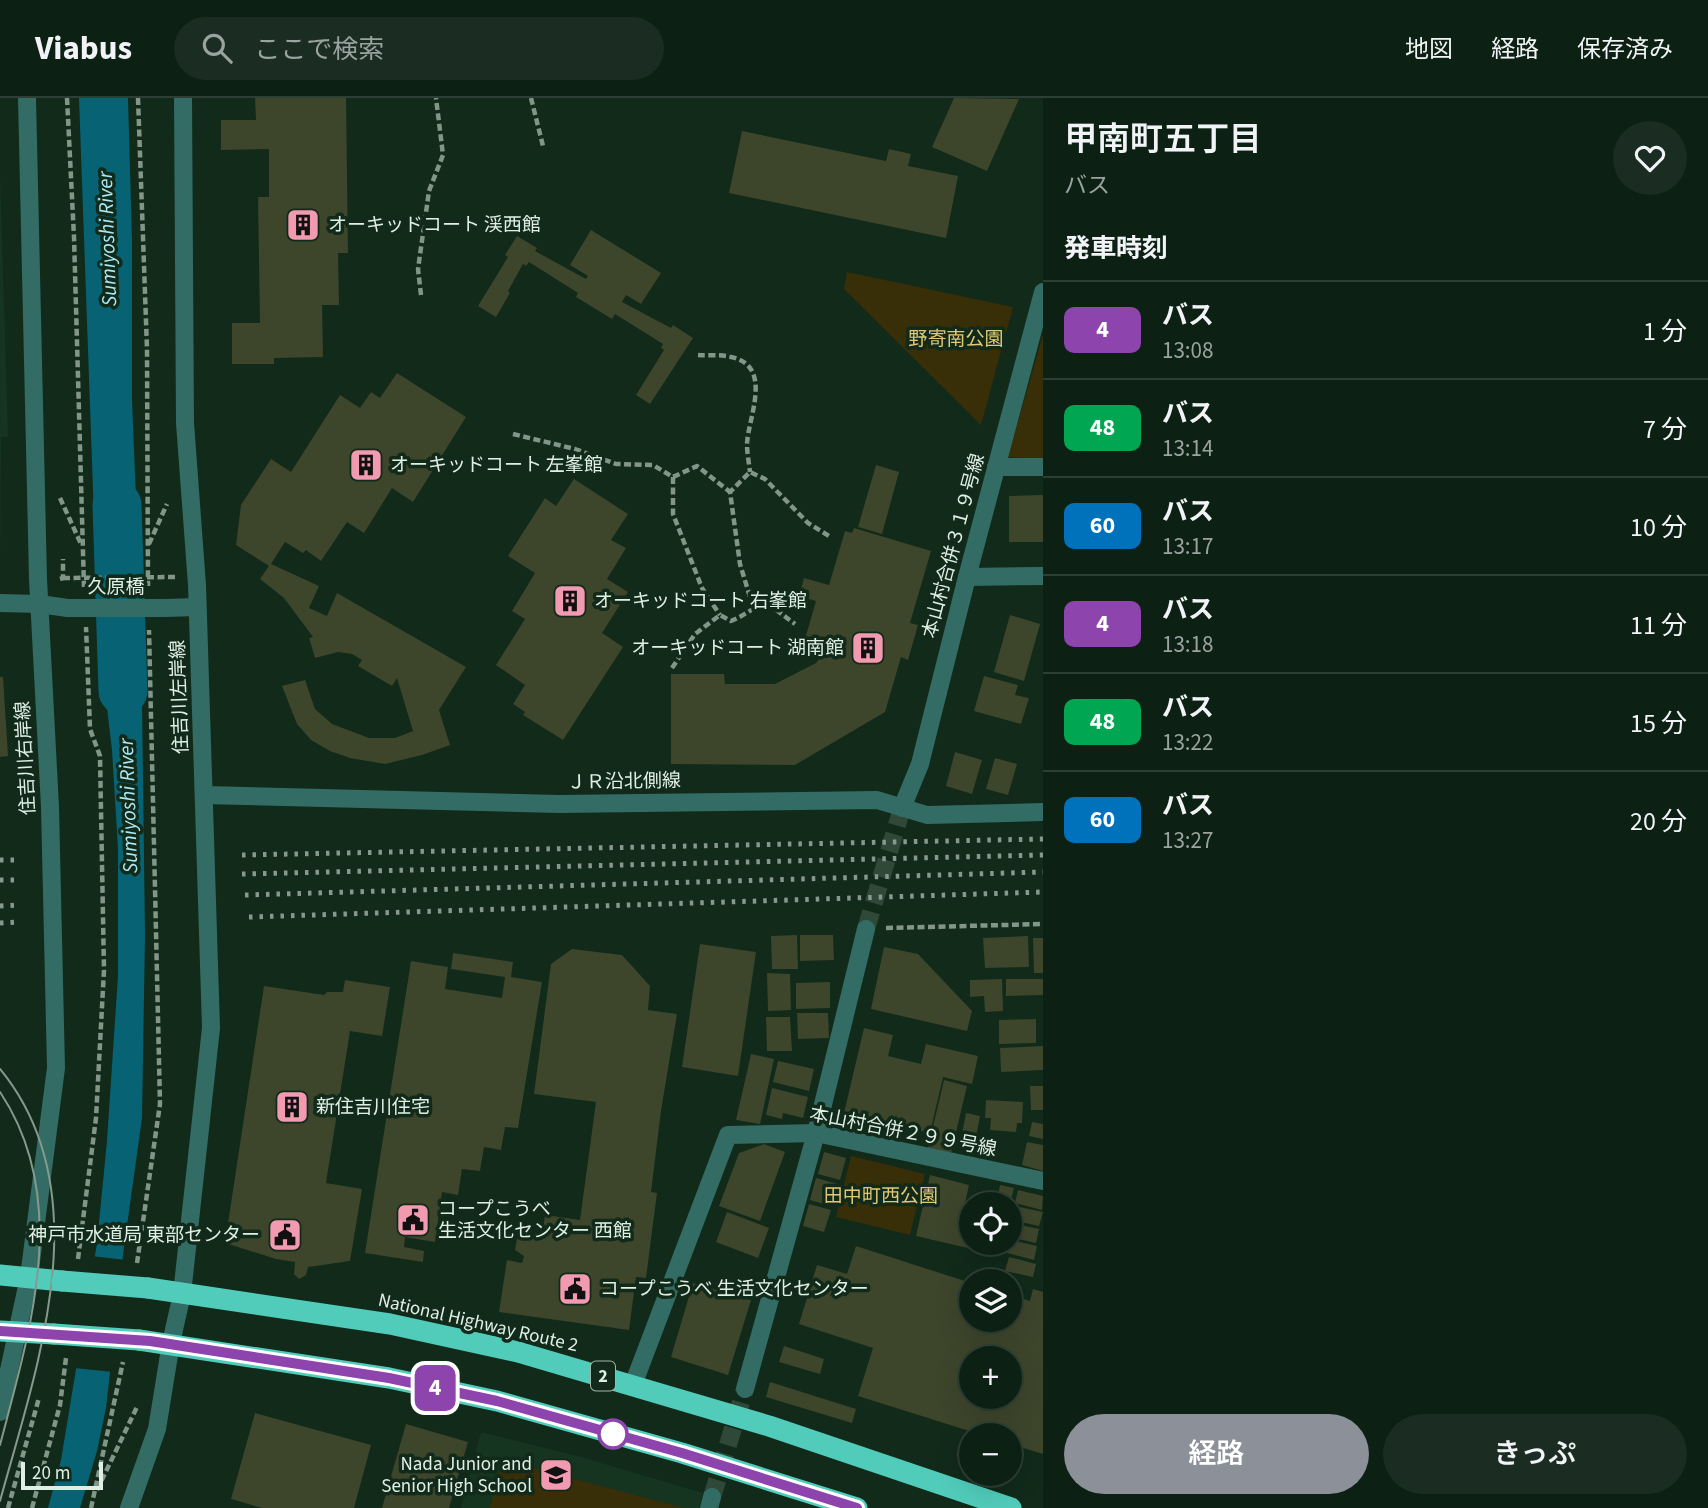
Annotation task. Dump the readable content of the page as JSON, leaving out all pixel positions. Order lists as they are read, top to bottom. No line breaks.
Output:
{"streets":{"highway":["National Highway Route 2","2"],"street":["本山村合併３１９号線","久原橋","住吉川左岸線","住吉川右岸線","ＪＲ沿北側線","本山村合併２９９号線"]},"crossings":[["本山村合併３１９号線","ＪＲ沿北側線"],["久原橋","住吉川左岸線"],["久原橋","住吉川右岸線"],["住吉川左岸線","ＪＲ沿北側線"],["住吉川左岸線","National Highway Route 2"],["住吉川右岸線","National Highway Route 2"],["本山村合併２９９号線","National Highway Route 2"]],"water":["Sumiyoshi River"],"parks":["野寄南公園","田中町西公園"],"places":{"building":["オーキッドコート 渓西館","オーキッドコート 左峯館","オーキッドコート 右峯館","オーキッドコート 湖南館","新住吉川住宅"],"public building":["コープこうべ 生活文化センター 西館","神戸市水道局 東部センター","コープこうべ 生活文化センター"],"school or university":["Nada Junior and Senior High School"]},"lines":["bus line 4"],"scale_bar":"20 m","page":{"header":"Viabus","search":"ここで検索","nav":["地図","経路","保存済み"],"on_map":"4","heading":[["甲南町五丁目","バス"],"発車時刻"],"list":[{"mark":"4","name":"バス","note":"13:08","value":"1 分"},{"mark":"48","name":"バス","note":"13:14","value":"7 分"},{"mark":"60","name":"バス","note":"13:17","value":"10 分"},{"mark":"4","name":"バス","note":"13:18","value":"11 分"},{"mark":"48","name":"バス","note":"13:22","value":"15 分"},{"mark":"60","name":"バス","note":"13:27","value":"20 分"}],"map_buttons":["+","−"],"buttons":["経路","きっぷ"],"scale":"20 m"}}
